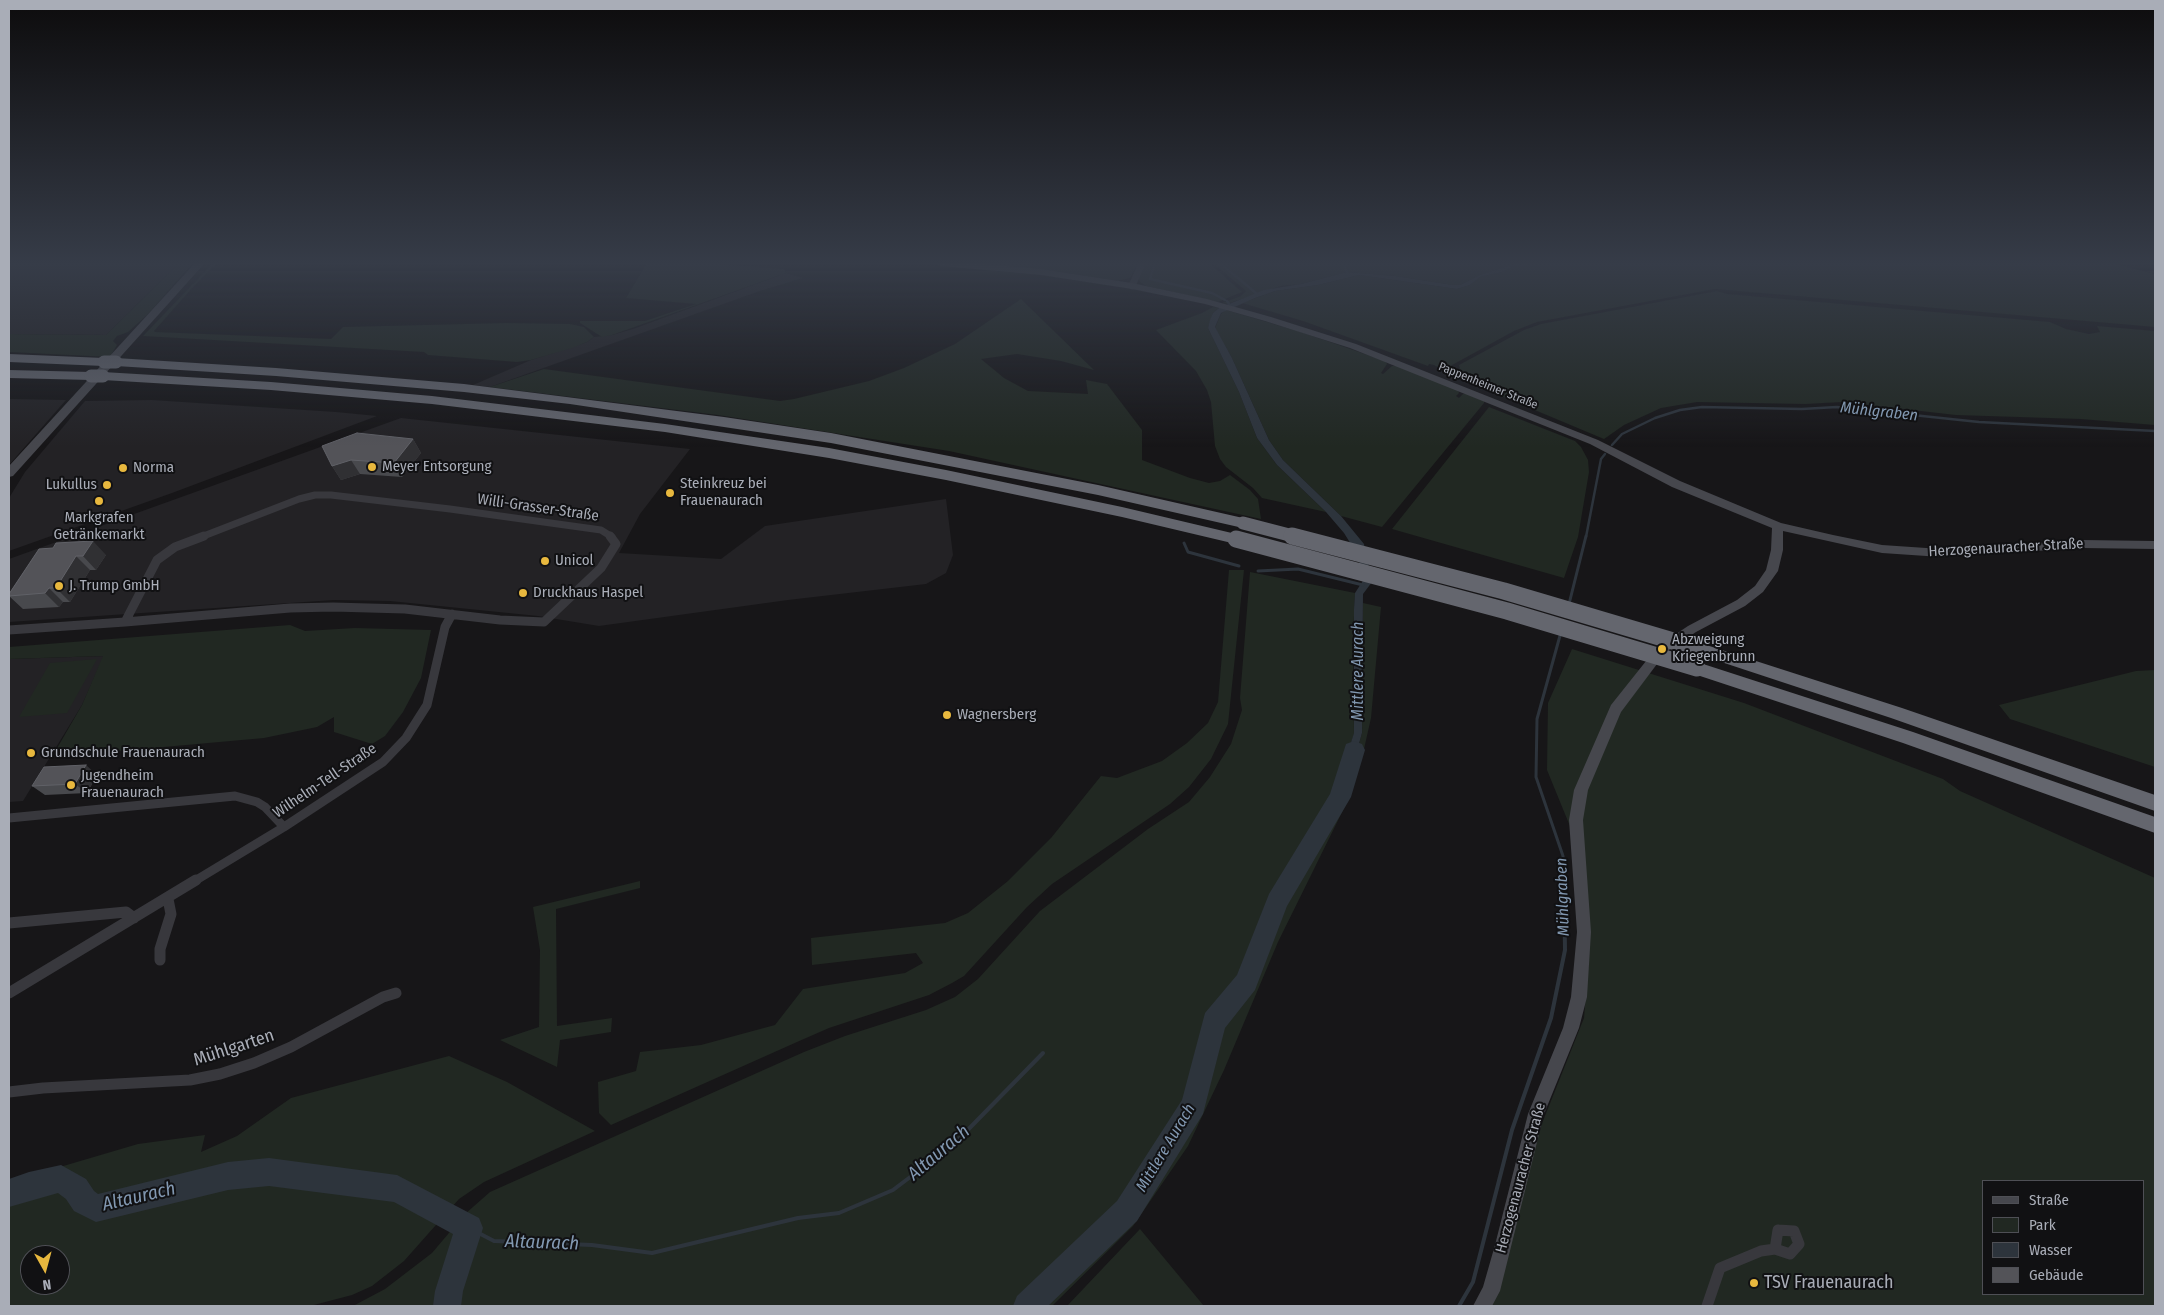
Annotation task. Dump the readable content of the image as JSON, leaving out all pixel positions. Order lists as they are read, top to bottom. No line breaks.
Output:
{"streets":{"street":["Pappenheimer Straße","Willi-Grasser-Straße","Herzogenauracher Straße","Wilhelm-Tell-Straße","Mühlgarten"]},"crossings":[["Pappenheimer Straße","Herzogenauracher Straße"],["Willi-Grasser-Straße","Wilhelm-Tell-Straße"]],"water":["Mühlgraben","Mittlere Aurach","Altaurach"],"places":["Meyer Entsorgung","Norma","Lukullus","Steinkreuz bei Frauenaurach","Markgrafen Getränkemarkt","Unicol","J. Trump GmbH","Druckhaus Haspel","Abzweigung Kriegenbrunn","Wagnersberg","Grundschule Frauenaurach","Jugendheim Frauenaurach","TSV Frauenaurach"],"legend":["Straße","Park","Wasser","Gebäude"],"north":"bottom"}
